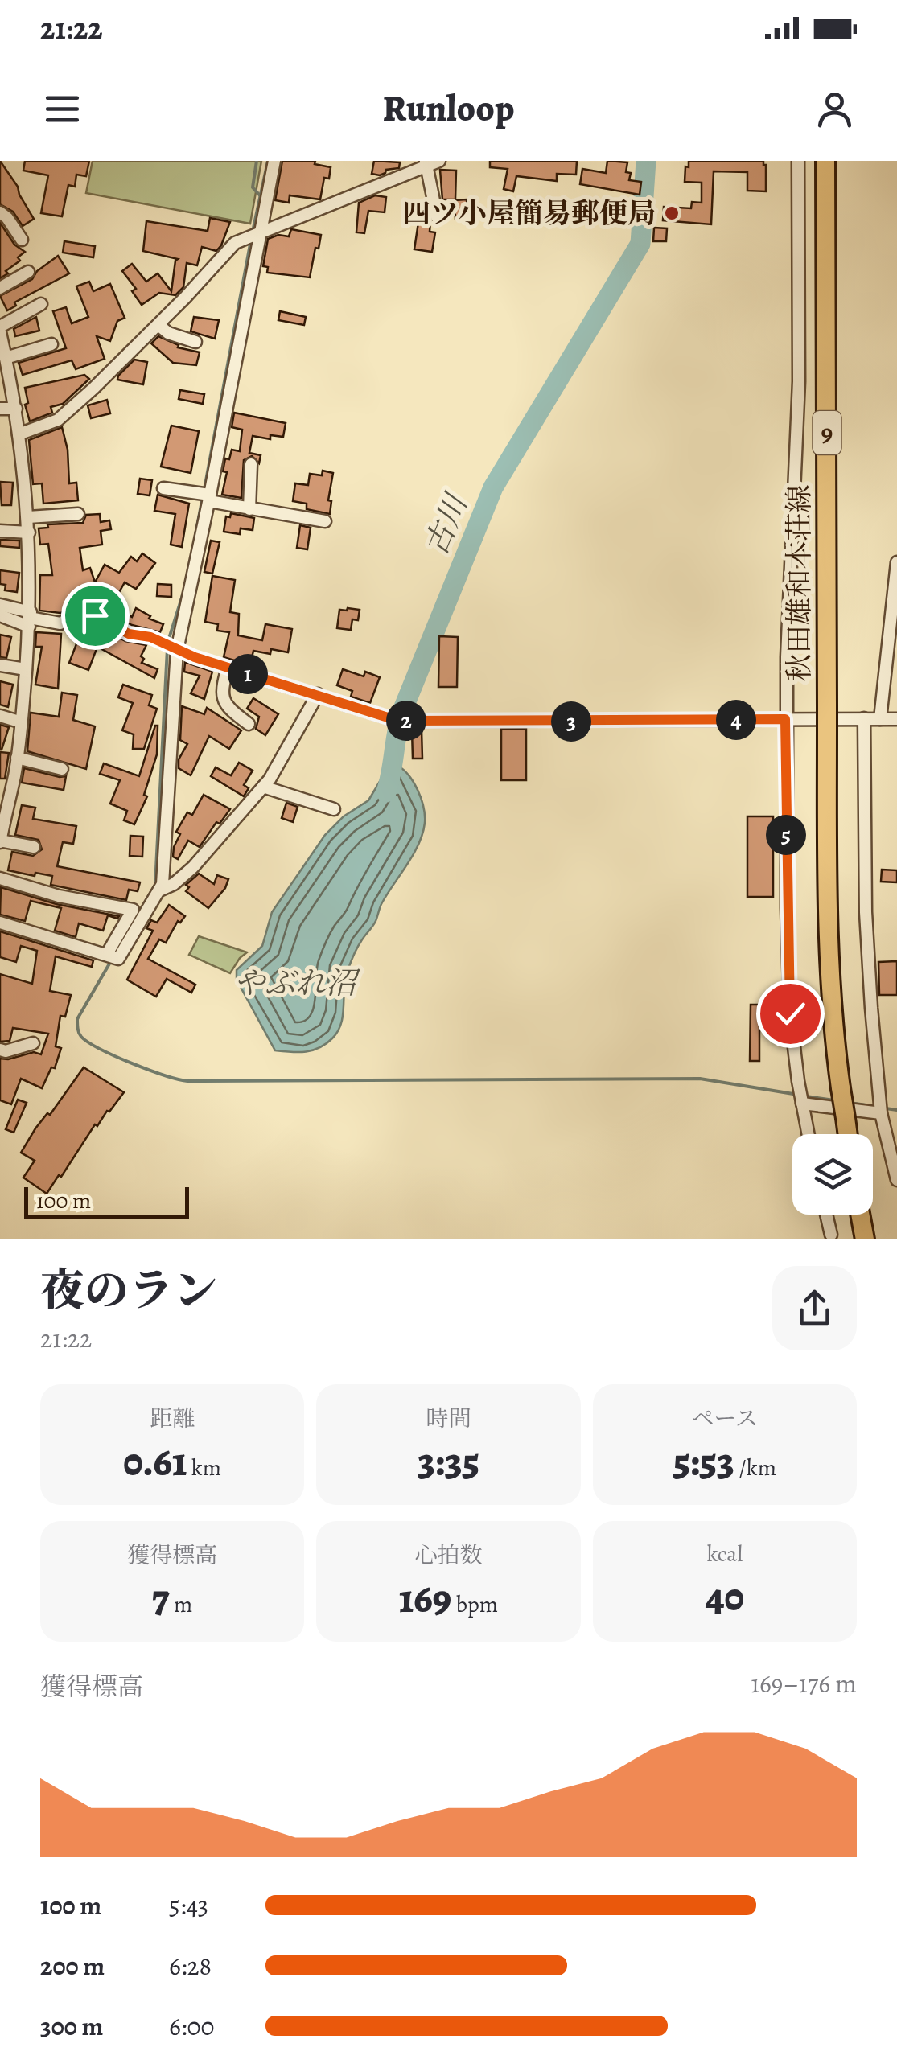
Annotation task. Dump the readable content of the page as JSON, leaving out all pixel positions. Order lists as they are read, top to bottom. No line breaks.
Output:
{"streets":{"main road":["9","秋田雄和本荘線"]},"water":["古川","やぶれ沼"],"places":["四ツ小屋簡易郵便局"],"scale_bar":"100 m","page":{"status":"21:22","header":"Runloop","pins":["1","4","2","3","5"],"scale":"100 m","heading":["夜のラン","21:22"],"stats":[["距離","0.61 km"],["時間","3:35"],["ペース","5:53 /km"],["獲得標高","7 m"],["心拍数","169 bpm"],["kcal","40"]],"chart":["獲得標高","169–176 m"],"list":[{"name":"100 m","note":"5:43"},{"name":"200 m","note":"6:28"},{"name":"300 m","note":"6:00"}]}}
